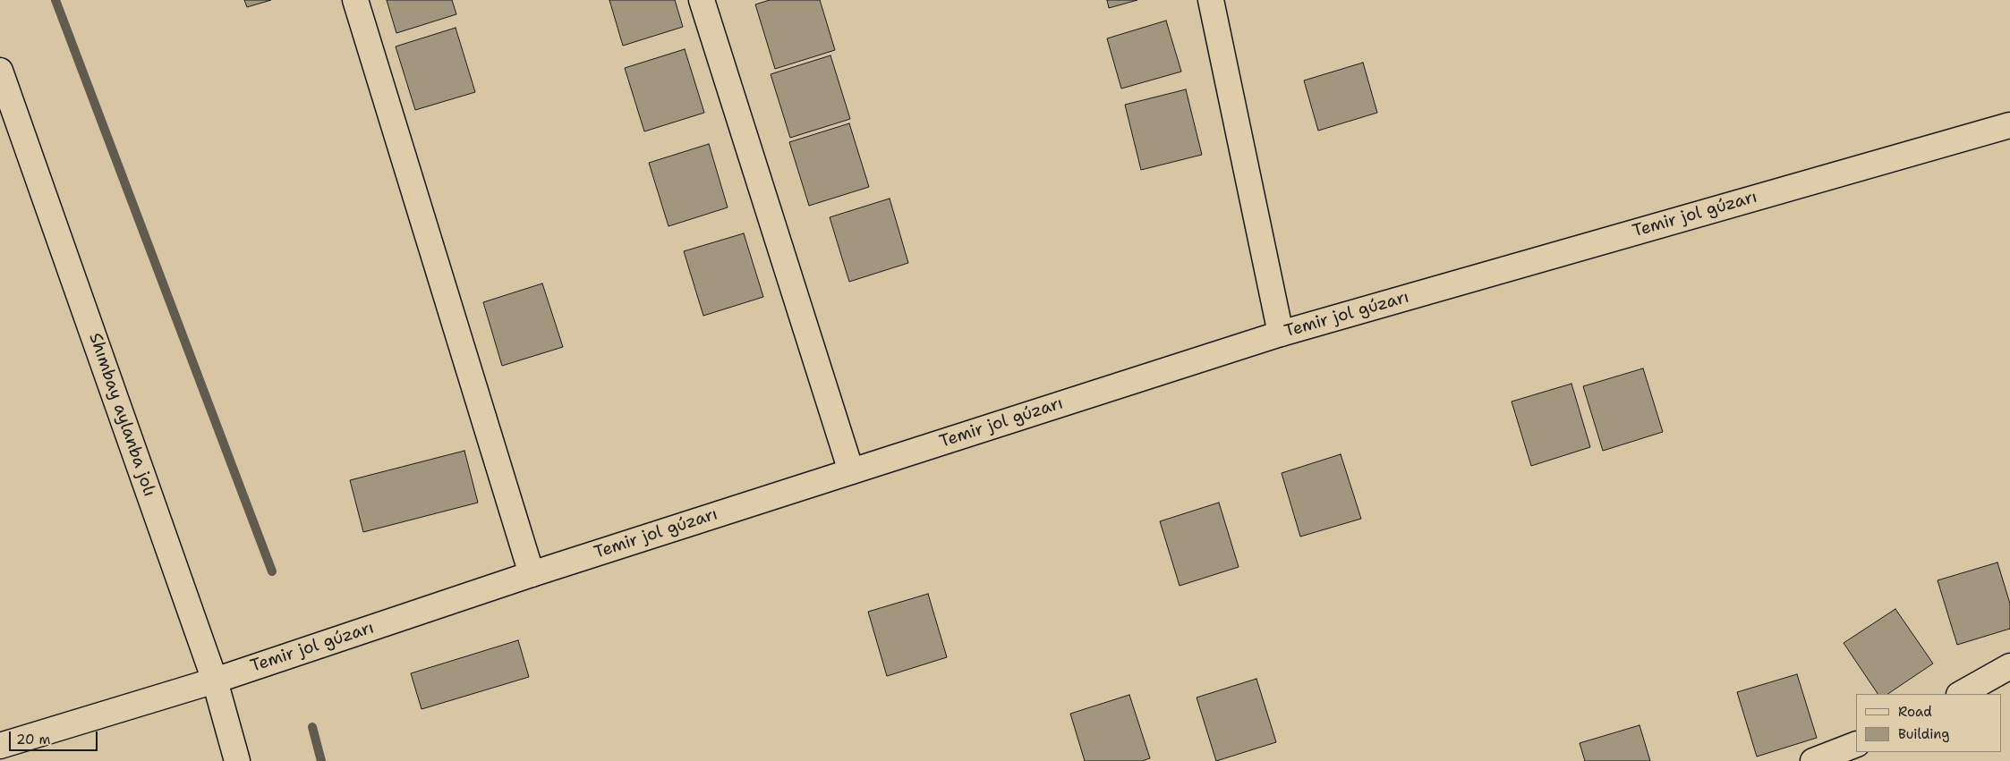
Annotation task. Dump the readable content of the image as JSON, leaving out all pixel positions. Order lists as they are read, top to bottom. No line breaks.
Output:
{"streets":{"street":["Temir jol gúzarı","Shımbay aylanba jolı"]},"crossings":[["Temir jol gúzarı","Shımbay aylanba jolı"]],"legend":["Road","Building"],"scale_bar":"20 m"}
